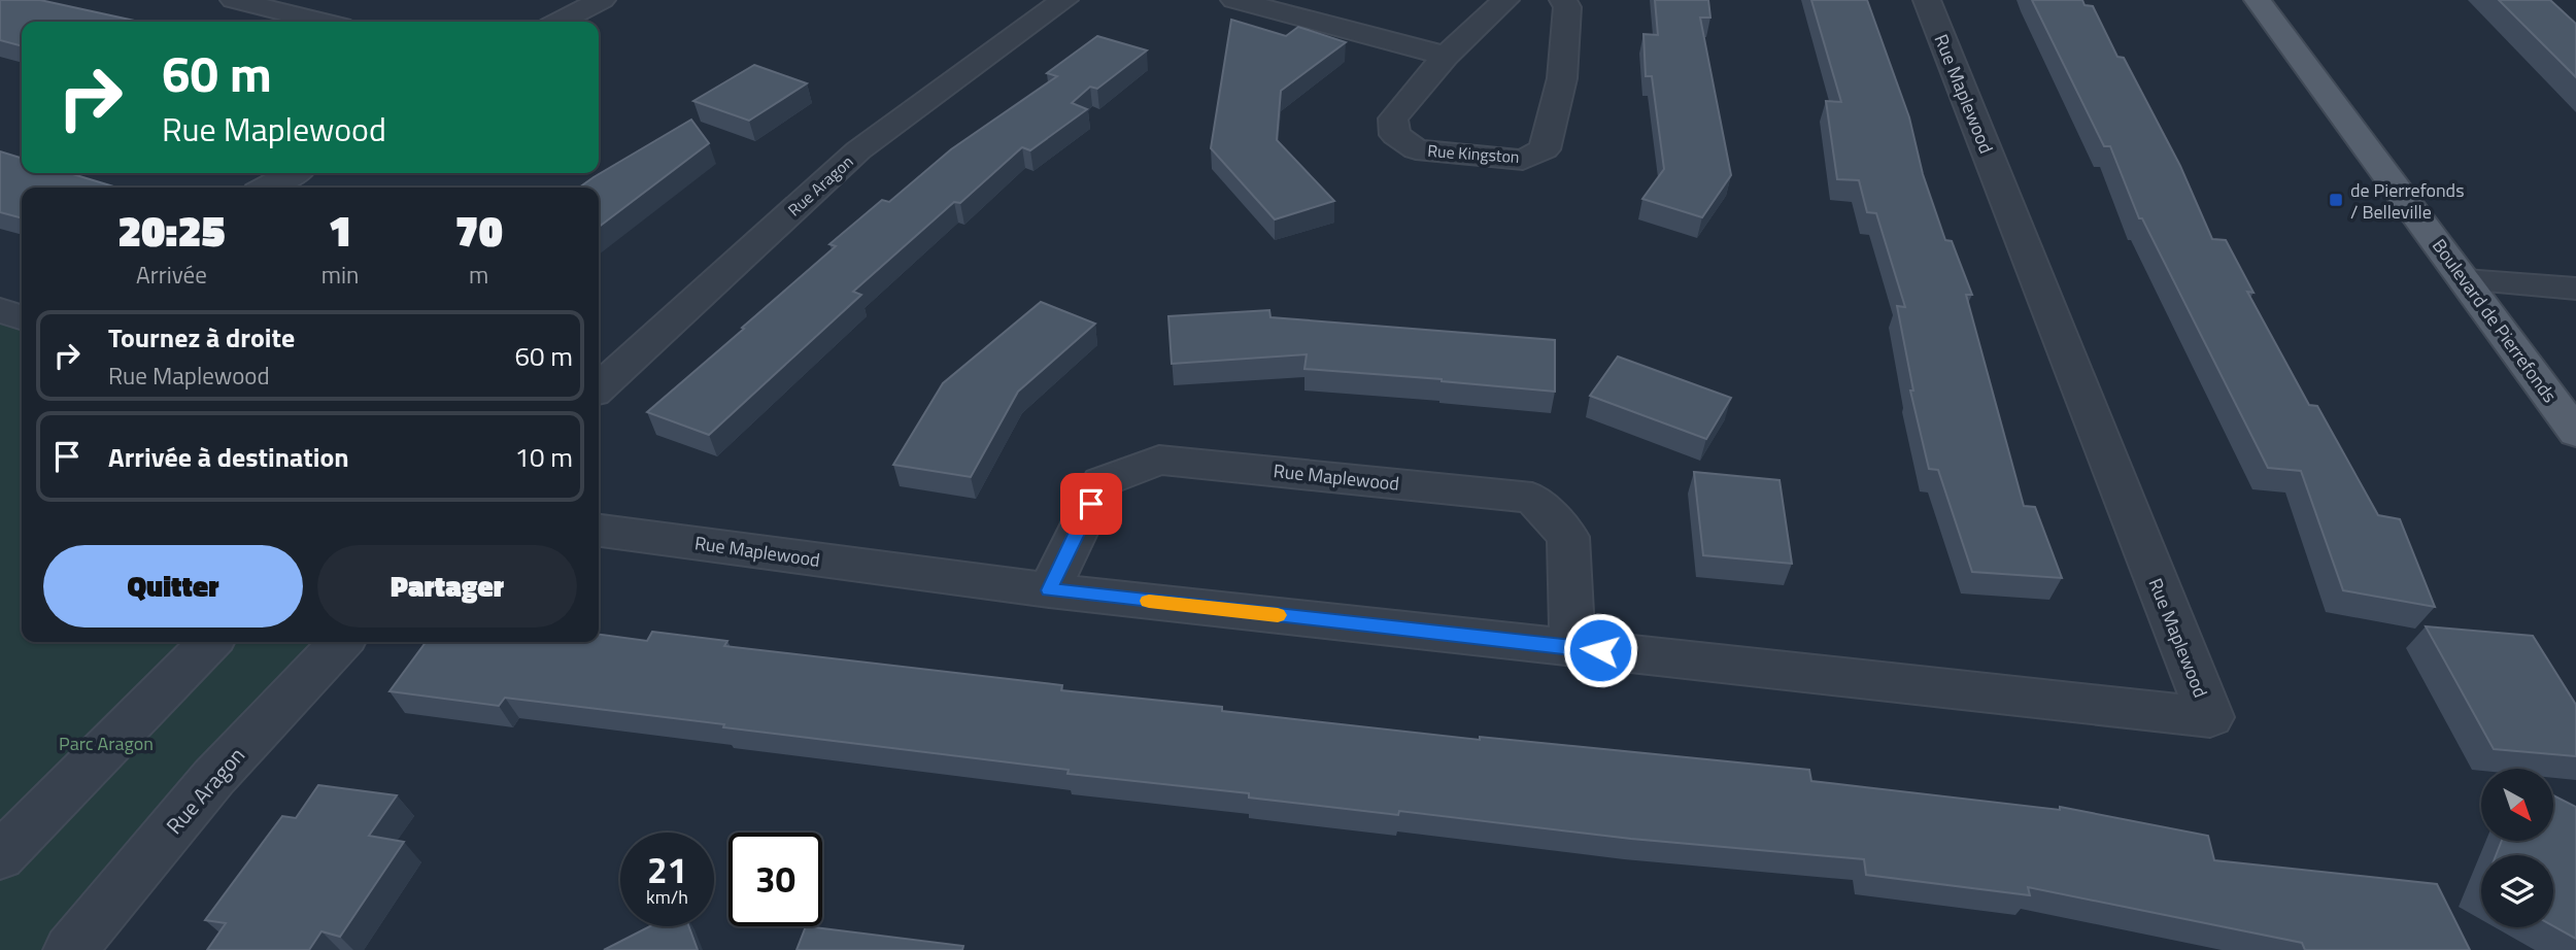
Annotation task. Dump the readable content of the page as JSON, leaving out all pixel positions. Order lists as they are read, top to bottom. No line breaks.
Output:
{"streets":{"main road":["Boulevard de Pierrefonds"],"street":["Rue Maplewood","Rue Kingston","Rue Aragon"]},"parks":["Parc Aragon"],"places":{"transit":["de Pierrefonds / Belleville"]},"north":"bottom right","page":{"turn":["60 m","Rue Maplewood"],"eta":["20:25","Arrivée","1","min","70","m"],"list":[{"name":"Tournez à droite","note":"Rue Maplewood","value":"60 m"},{"name":"Arrivée à destination","value":"10 m"}],"buttons":["Quitter","Partager"],"speed":"21 km/h","limit":"30"}}
